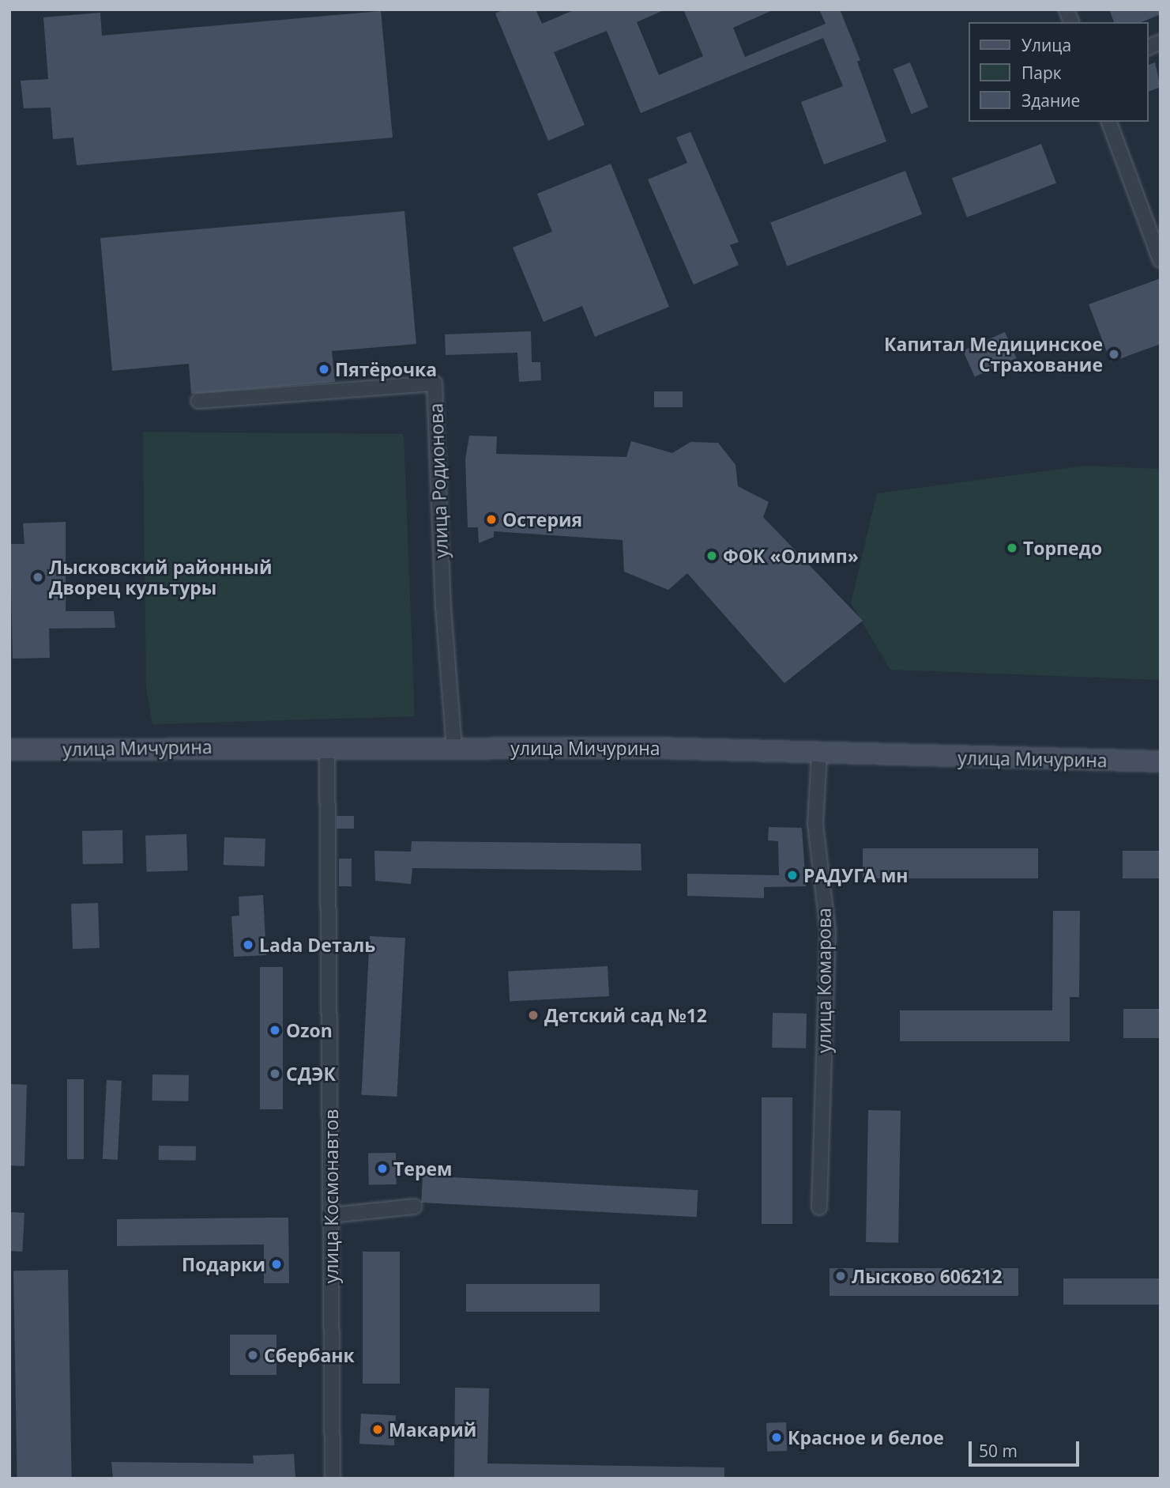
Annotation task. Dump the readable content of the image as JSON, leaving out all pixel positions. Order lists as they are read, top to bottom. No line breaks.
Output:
{"streets":{"main road":["улица Мичурина"],"street":["улица Родионова","улица Комарова","улица Космонавтов"]},"crossings":[["улица Родионова","улица Мичурина"],["улица Мичурина","улица Комарова"],["улица Мичурина","улица Космонавтов"]],"places":["Капитал Медицинское Страхование","Пятёрочка","Остерия","Торпедо","ФОК «Олимп»","Лысковский районный Дворец культуры","РАДУГА мн","Lada Dеталь","Детский сад №12","Ozon","СДЭК","Терем","Подарки","Лысково 606212","Сбербанк","Макарий","Красное и белое"],"legend":["Улица","Парк","Здание"],"scale_bar":"50 m"}
